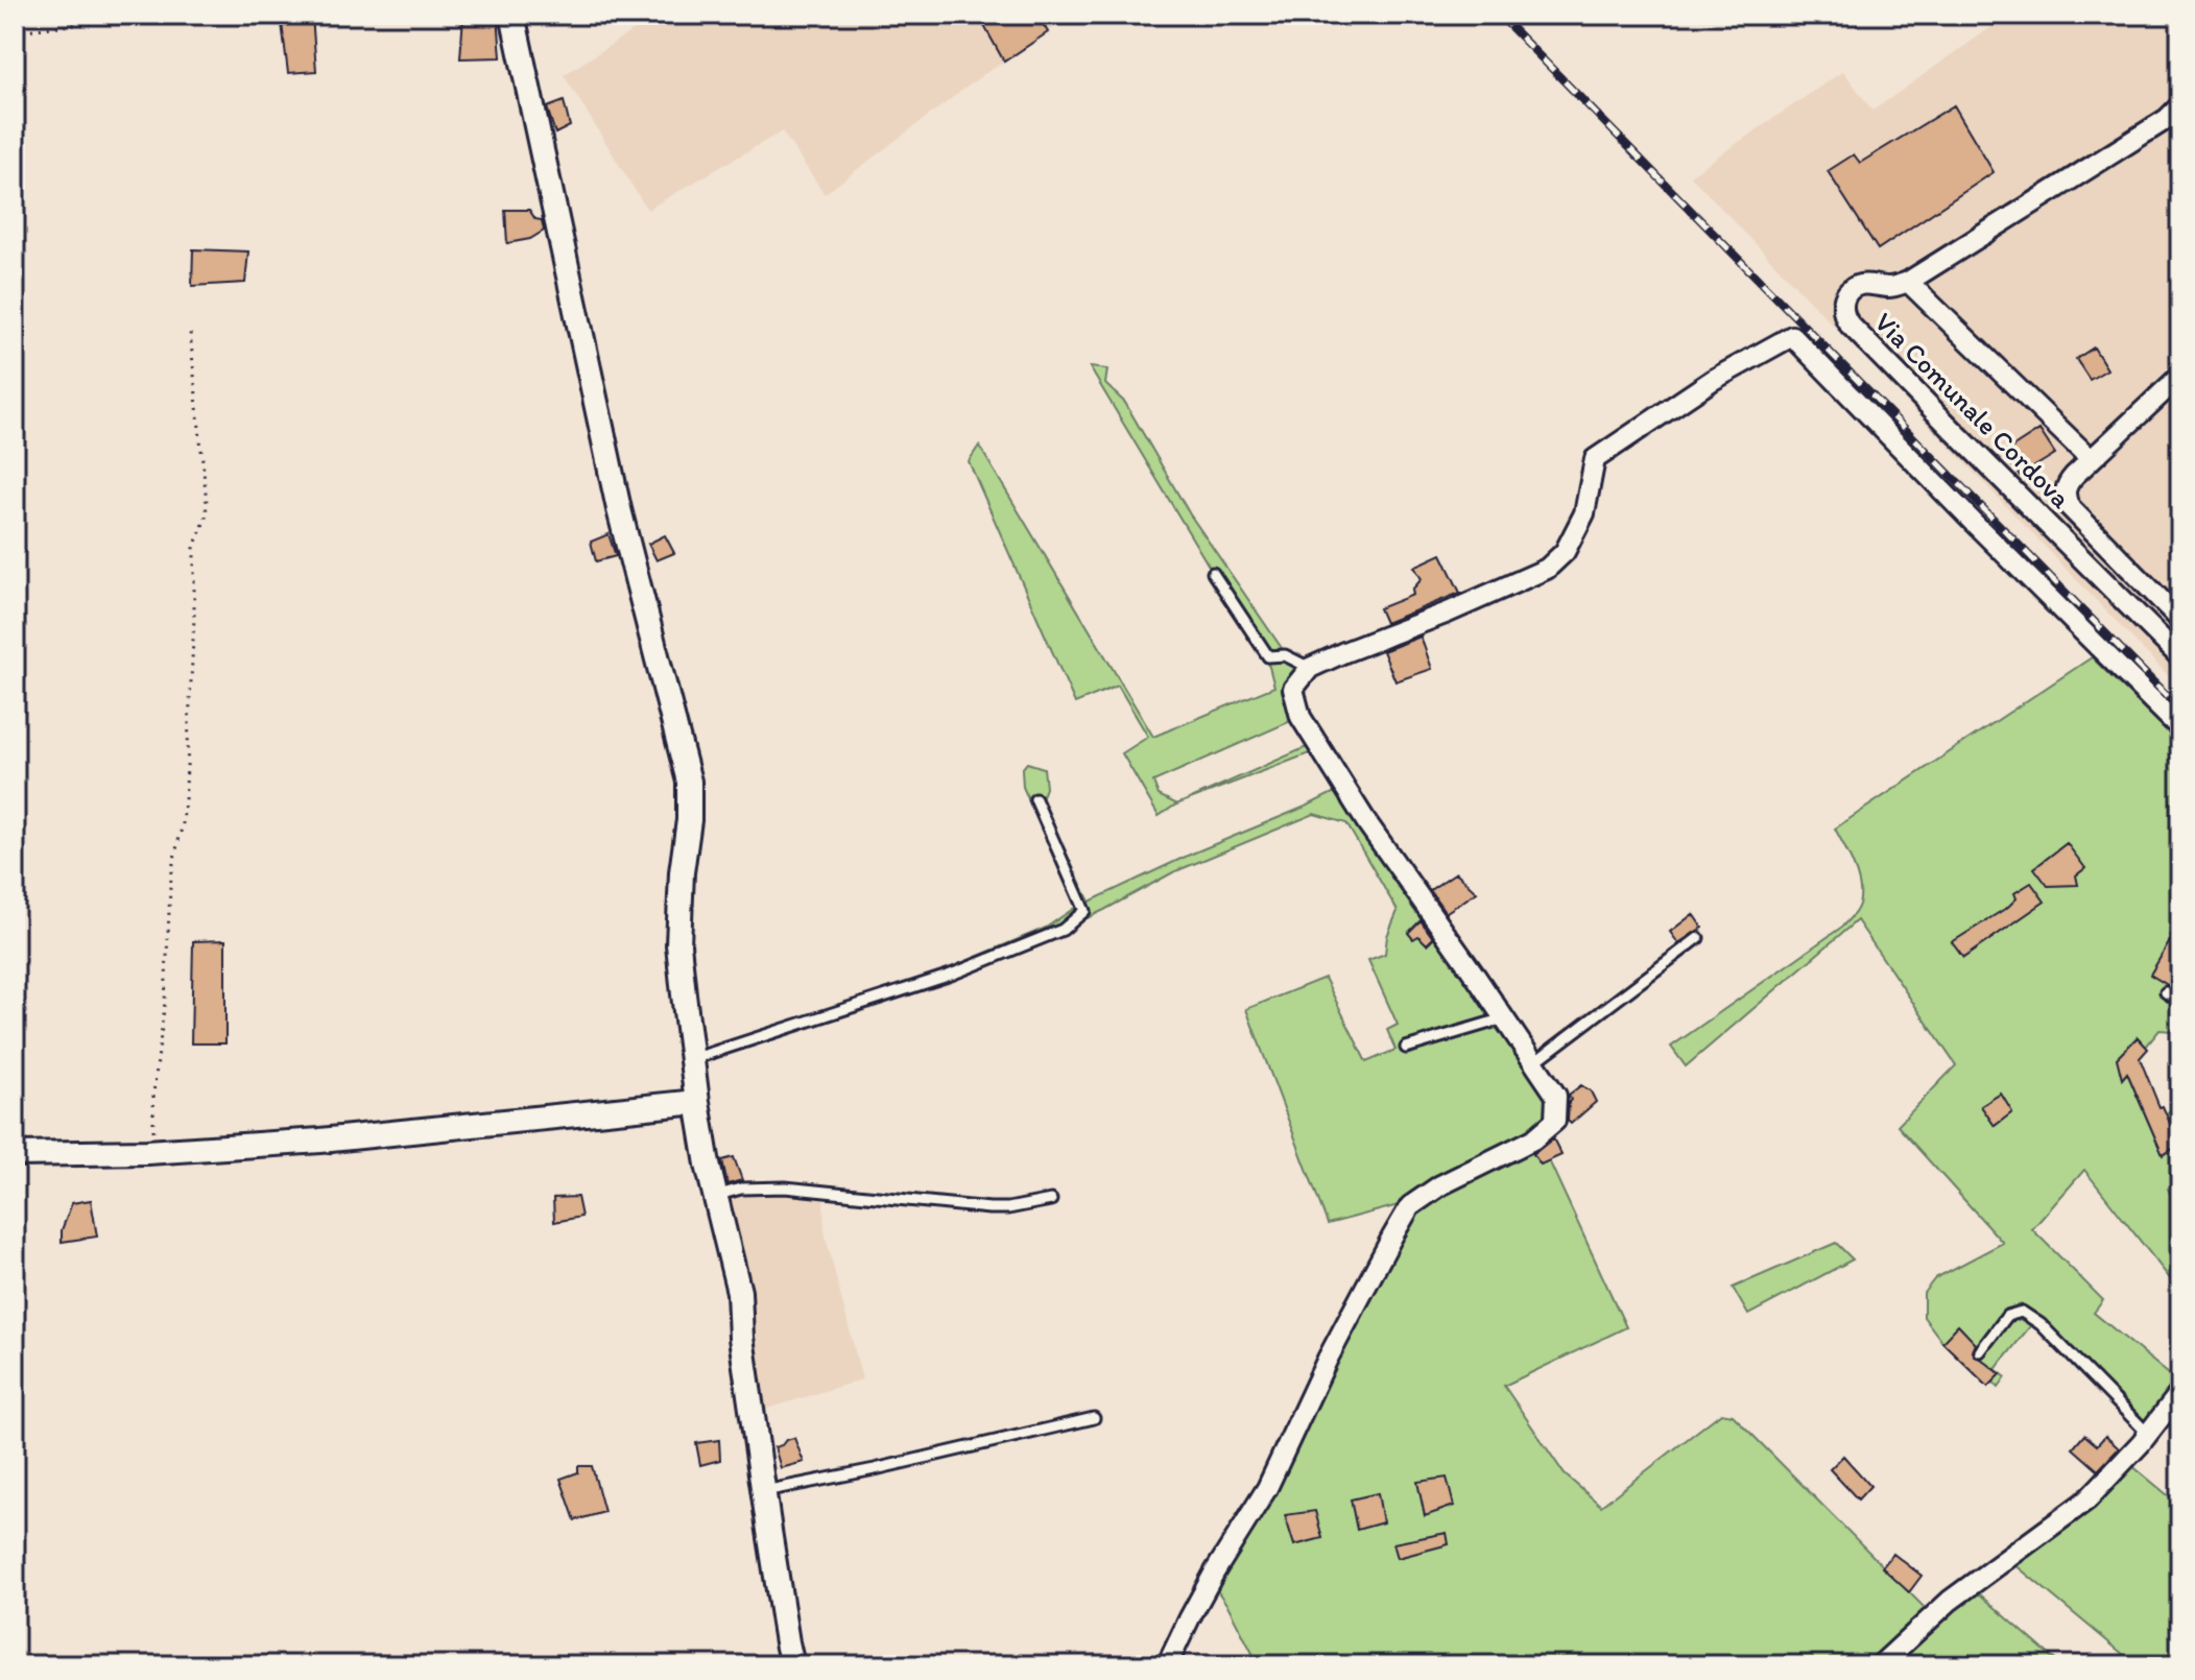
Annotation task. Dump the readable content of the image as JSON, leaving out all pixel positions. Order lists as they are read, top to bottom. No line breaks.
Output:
{"streets":{"street":["Via Comunale Cordova"]}}
